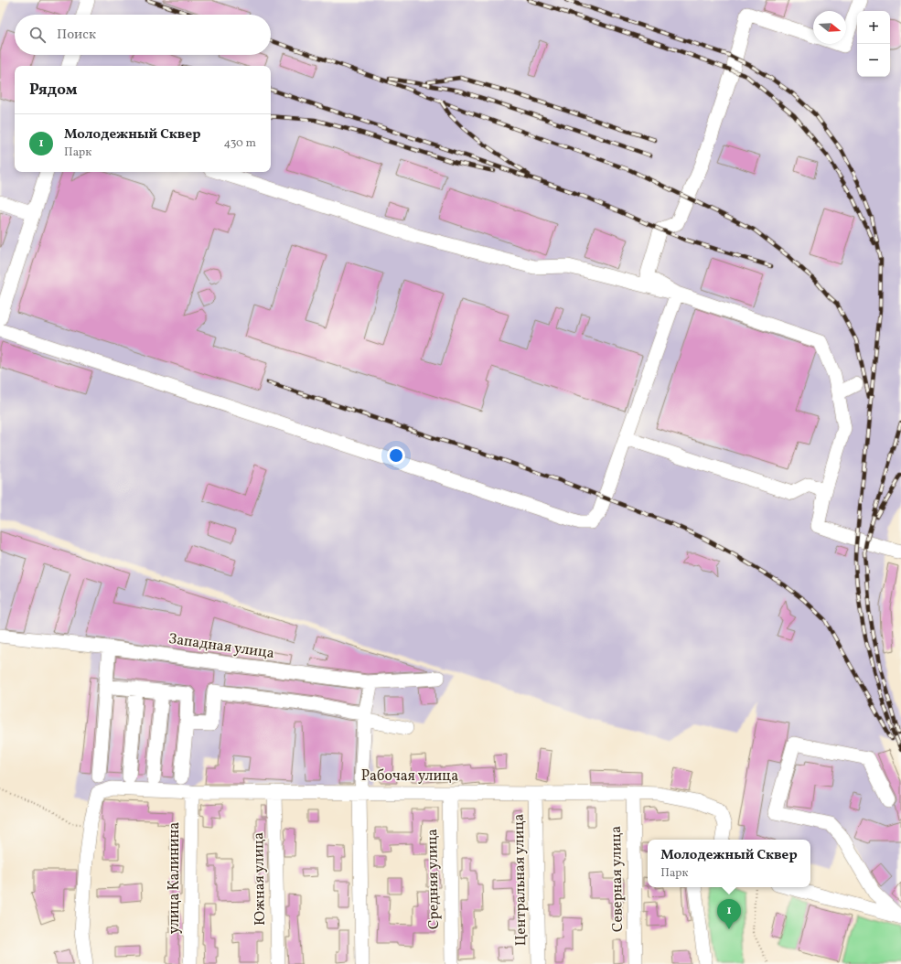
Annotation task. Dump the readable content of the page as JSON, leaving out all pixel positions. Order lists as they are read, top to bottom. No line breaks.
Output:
{"streets":{"street":["Западная улица","Рабочая улица","улица Калинина","Южная улица","Средняя улица","Северная улица","Центральная улица"]},"crossings":[["Рабочая улица","улица Калинина"],["Рабочая улица","Южная улица"],["Рабочая улица","Средняя улица"],["Рабочая улица","Северная улица"],["Рабочая улица","Центральная улица"]],"north":"right","page":{"map_buttons":["+","−"],"search":"Поиск","heading":"Рядом","list":[{"mark":"1","name":"Молодежный Сквер","note":"Парк","value":"430 m"}],"popup":["Молодежный Сквер","Парк"],"pins":"1"}}
